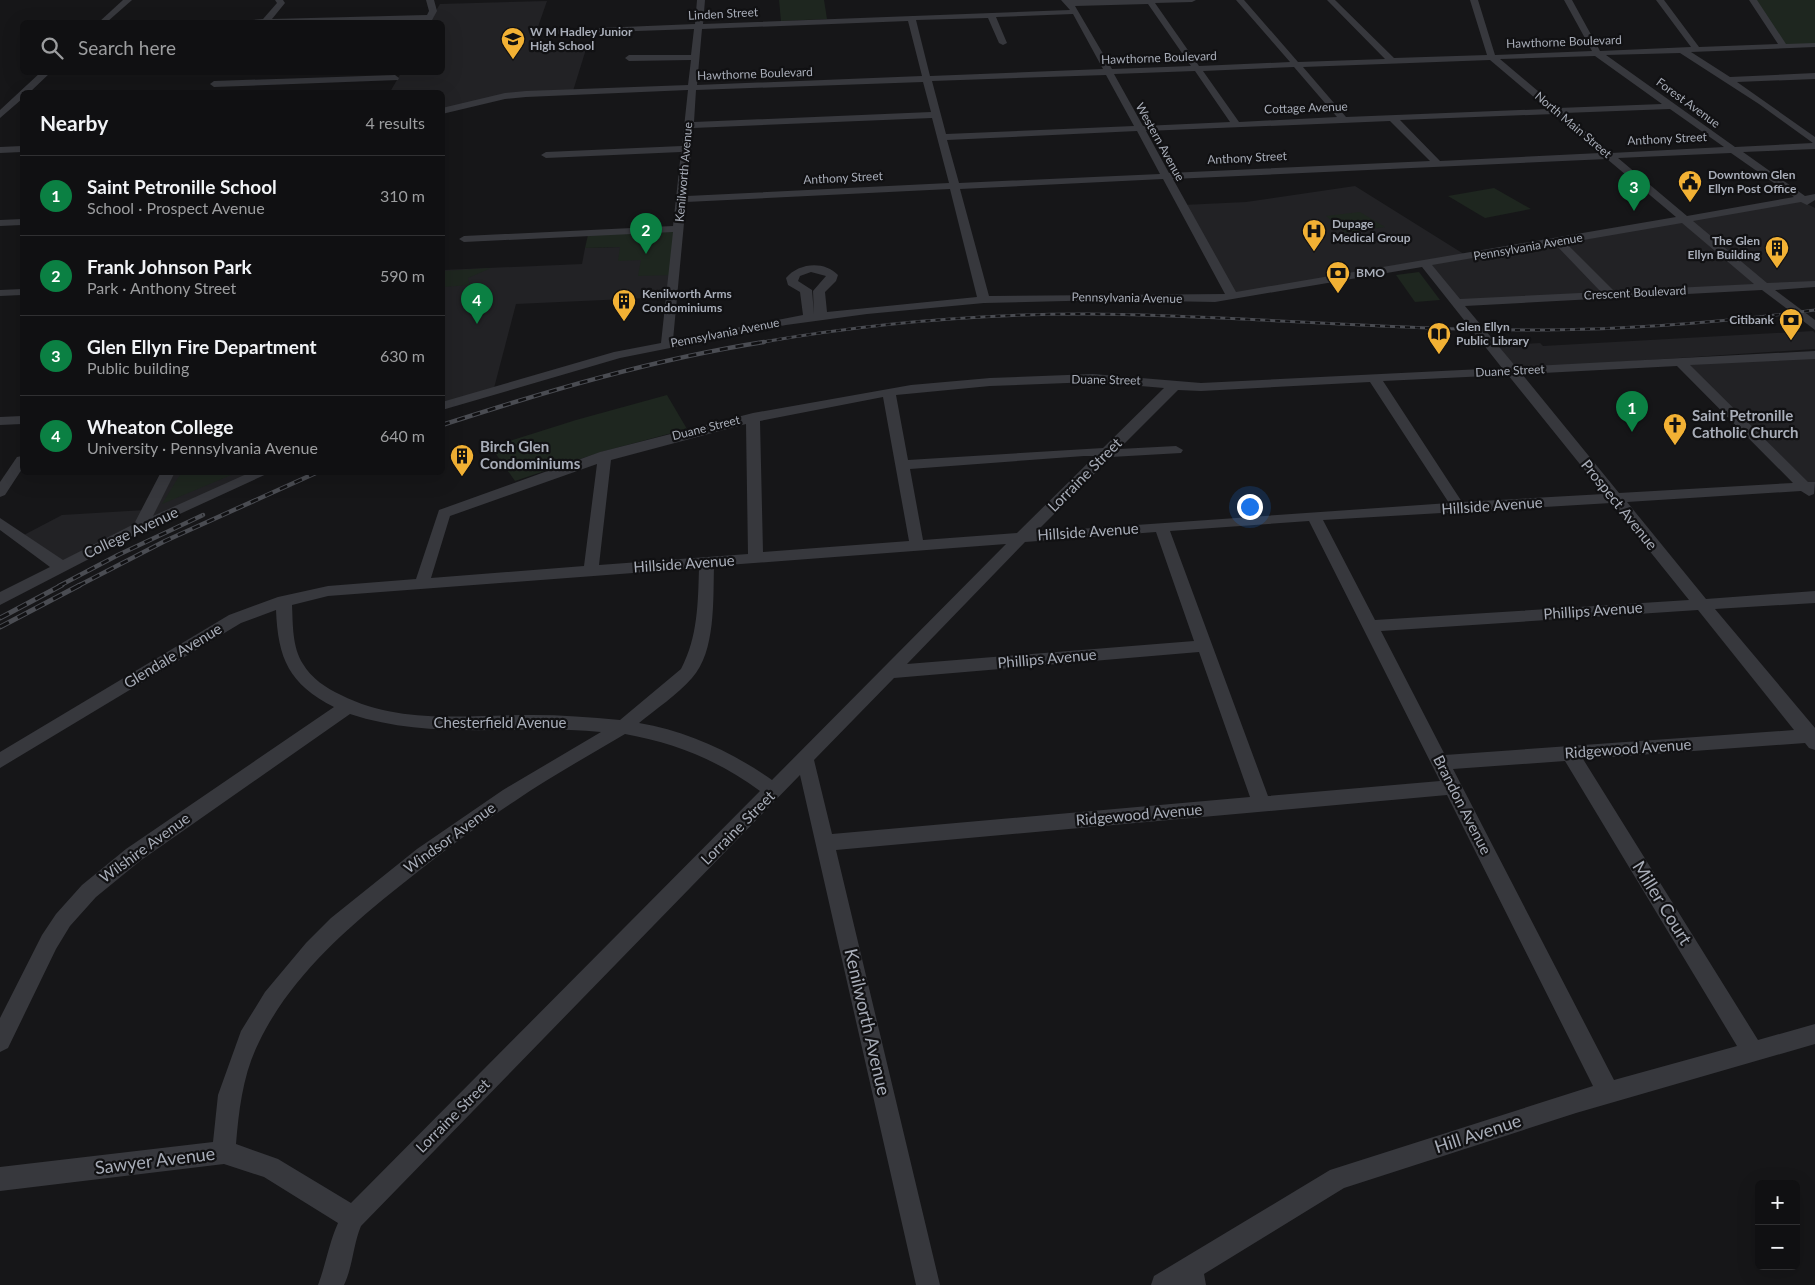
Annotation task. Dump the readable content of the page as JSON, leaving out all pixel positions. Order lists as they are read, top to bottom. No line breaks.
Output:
{"streets":{"street":["Linden Street","Hawthorne Boulevard","Forest Avenue","Cottage Avenue","North Main Street","Anthony Street","Western Avenue","Kenilworth Avenue","Pennsylvania Avenue","Crescent Boulevard","Duane Street","Lorraine Street","Prospect Avenue","Hillside Avenue","College Avenue","Phillips Avenue","Glendale Avenue","Chesterfield Avenue","Ridgewood Avenue","Brandon Avenue","Windsor Avenue","Wilshire Avenue","Miller Court","Hill Avenue","Sawyer Avenue"]},"crossings":[["Linden Street","Western Avenue"],["Linden Street","Kenilworth Avenue"],["Hawthorne Boulevard","Forest Avenue"],["Hawthorne Boulevard","North Main Street"],["Hawthorne Boulevard","Western Avenue"],["Hawthorne Boulevard","Kenilworth Avenue"],["Forest Avenue","Cottage Avenue"],["Forest Avenue","Anthony Street"],["Forest Avenue","Pennsylvania Avenue"],["Cottage Avenue","North Main Street"],["Cottage Avenue","Western Avenue"],["North Main Street","Anthony Street"],["North Main Street","Pennsylvania Avenue"],["North Main Street","Crescent Boulevard"],["Anthony Street","Western Avenue"],["Anthony Street","Kenilworth Avenue"],["Western Avenue","Pennsylvania Avenue"],["Kenilworth Avenue","Pennsylvania Avenue"],["Kenilworth Avenue","Lorraine Street"],["Kenilworth Avenue","Ridgewood Avenue"],["Pennsylvania Avenue","Prospect Avenue"],["Crescent Boulevard","Prospect Avenue"],["Duane Street","Lorraine Street"],["Duane Street","Prospect Avenue"],["Duane Street","Hillside Avenue"],["Lorraine Street","Hillside Avenue"],["Lorraine Street","Phillips Avenue"],["Lorraine Street","Chesterfield Avenue"],["Lorraine Street","Sawyer Avenue"],["Prospect Avenue","Hillside Avenue"],["Prospect Avenue","Phillips Avenue"],["Prospect Avenue","Ridgewood Avenue"],["Hillside Avenue","Glendale Avenue"],["Hillside Avenue","Brandon Avenue"],["Hillside Avenue","Windsor Avenue"],["Phillips Avenue","Brandon Avenue"],["Glendale Avenue","Chesterfield Avenue"],["Chesterfield Avenue","Windsor Avenue"],["Chesterfield Avenue","Wilshire Avenue"],["Ridgewood Avenue","Brandon Avenue"],["Ridgewood Avenue","Miller Court"],["Brandon Avenue","Hill Avenue"],["Windsor Avenue","Sawyer Avenue"],["Miller Court","Hill Avenue"]],"places":{"school or university":["W M Hadley Junior High School"],"public building":["Downtown Glen Ellyn Post Office"],"hospital":["Dupage Medical Group"],"building":["The Glen Ellyn Building","Kenilworth Arms Condominiums","Birch Glen Condominiums"],"bank":["BMO","Citibank"],"library":["Glen Ellyn Public Library"],"church":["Saint Petronille Catholic Church"]},"page":{"search":"Search here","heading":["Nearby","4 results"],"list":[{"mark":"1","name":"Saint Petronille School","note":"School · Prospect Avenue","value":"310 m"},{"mark":"2","name":"Frank Johnson Park","note":"Park · Anthony Street","value":"590 m"},{"mark":"3","name":"Glen Ellyn Fire Department","note":"Public building","value":"630 m"},{"mark":"4","name":"Wheaton College","note":"University · Pennsylvania Avenue","value":"640 m"}],"pins":["3","2","4","1"],"map_buttons":["+","−"]}}
